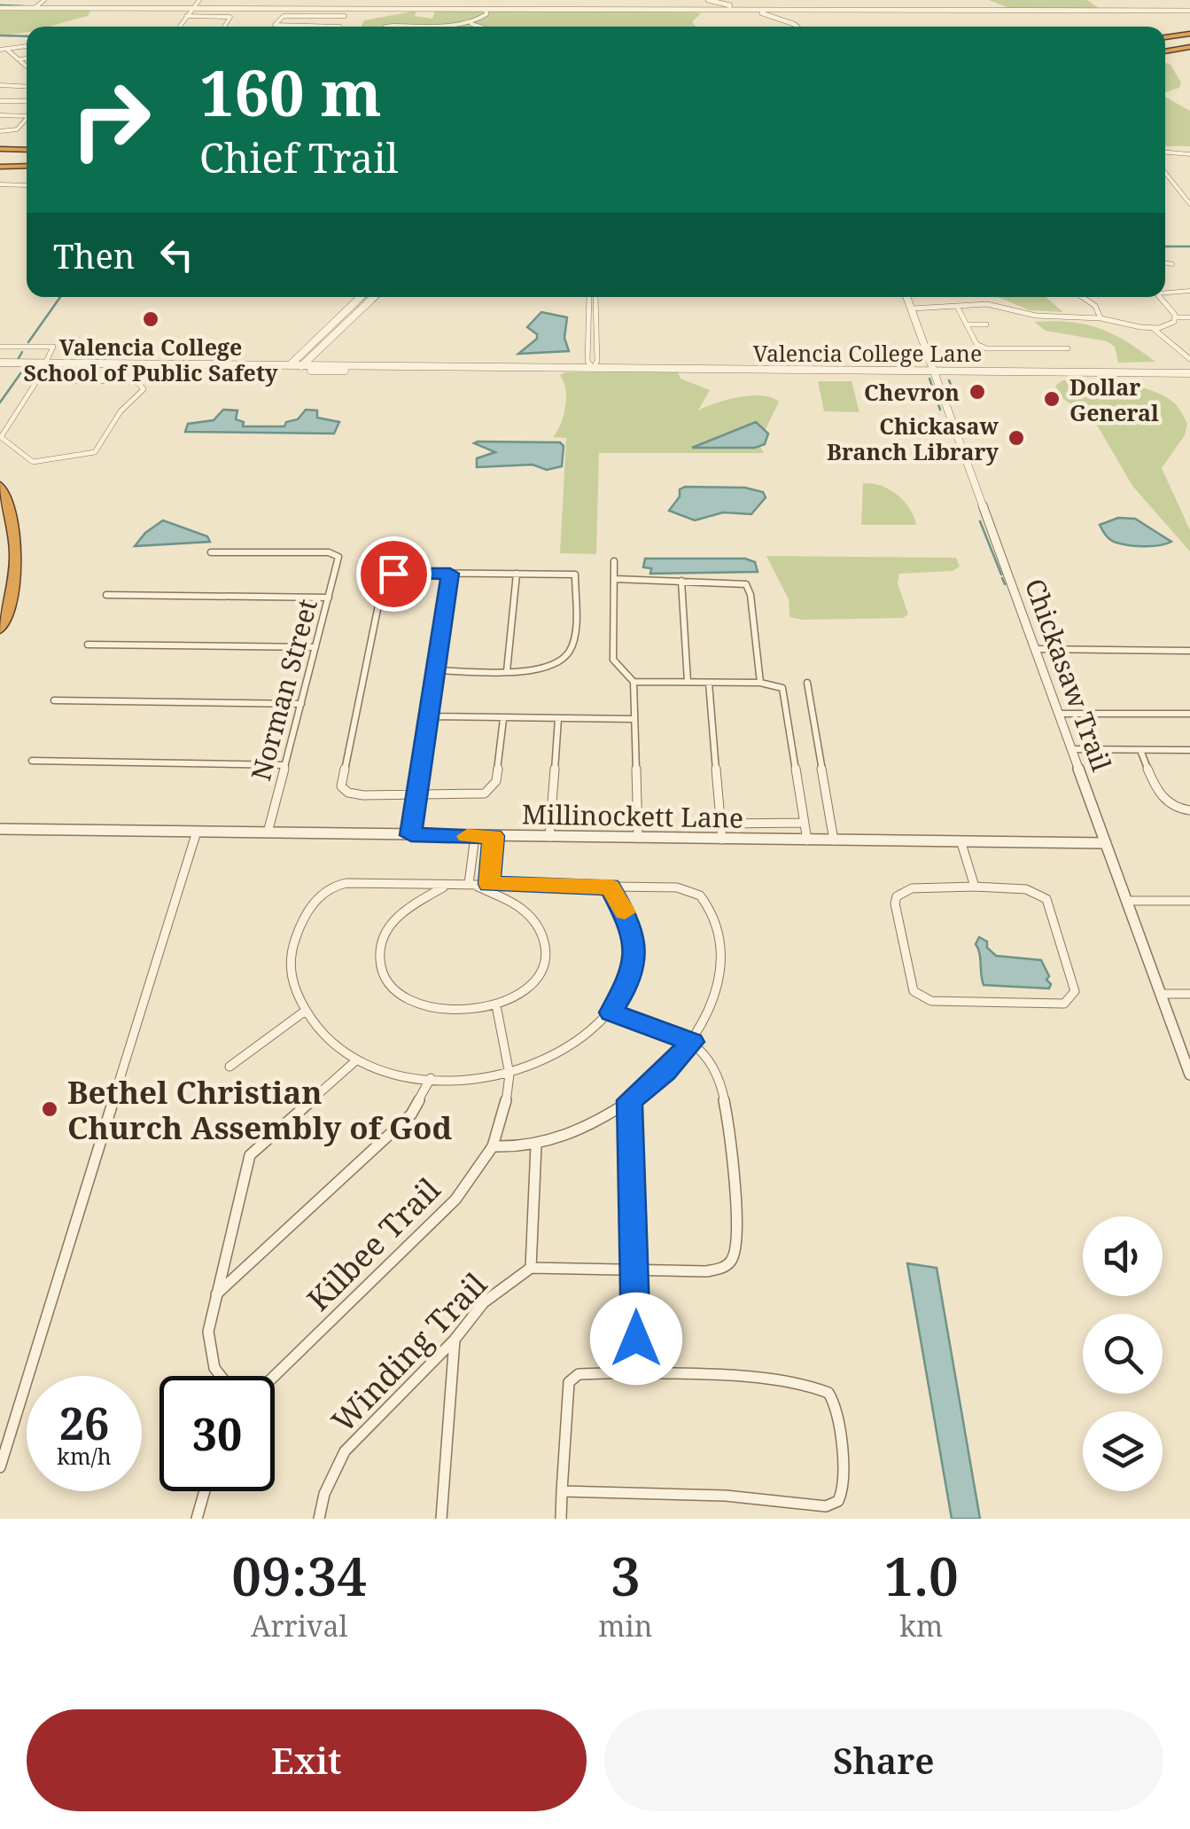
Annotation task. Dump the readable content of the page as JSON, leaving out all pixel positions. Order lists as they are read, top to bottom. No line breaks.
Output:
{"streets":{"street":["Valencia College Lane","Chickasaw Trail","Norman Street","Millinockett Lane","Kilbee Trail","Winding Trail"]},"crossings":[["Valencia College Lane","Chickasaw Trail"],["Chickasaw Trail","Millinockett Lane"],["Norman Street","Millinockett Lane"]],"places":["Valencia College School of Public Safety","Chevron","Dollar General","Chickasaw Branch Library","Bethel Christian Church Assembly of God"],"page":{"turn":["160 m","Chief Trail"],"then":"Then","speed":"26 km/h","limit":"30","eta":["09:34","Arrival","3","min","1.0","km"],"buttons":["Exit","Share"]}}
